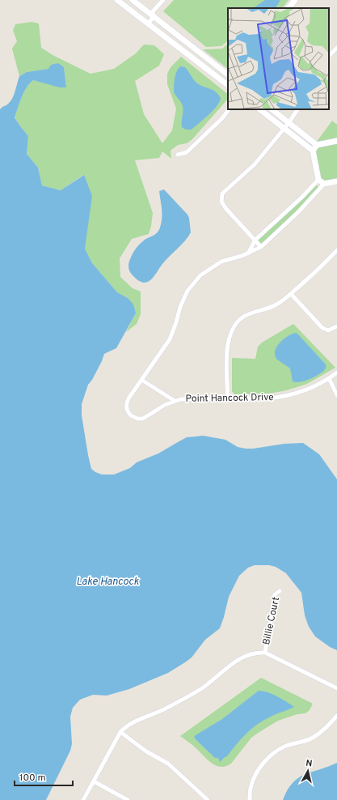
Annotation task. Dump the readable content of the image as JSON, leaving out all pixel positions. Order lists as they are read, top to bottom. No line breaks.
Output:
{"streets":{"street":["Point Hancock Drive","Billie Court"]},"water":["Lake Hancock"],"scale_bar":"100 m","north":"top"}
